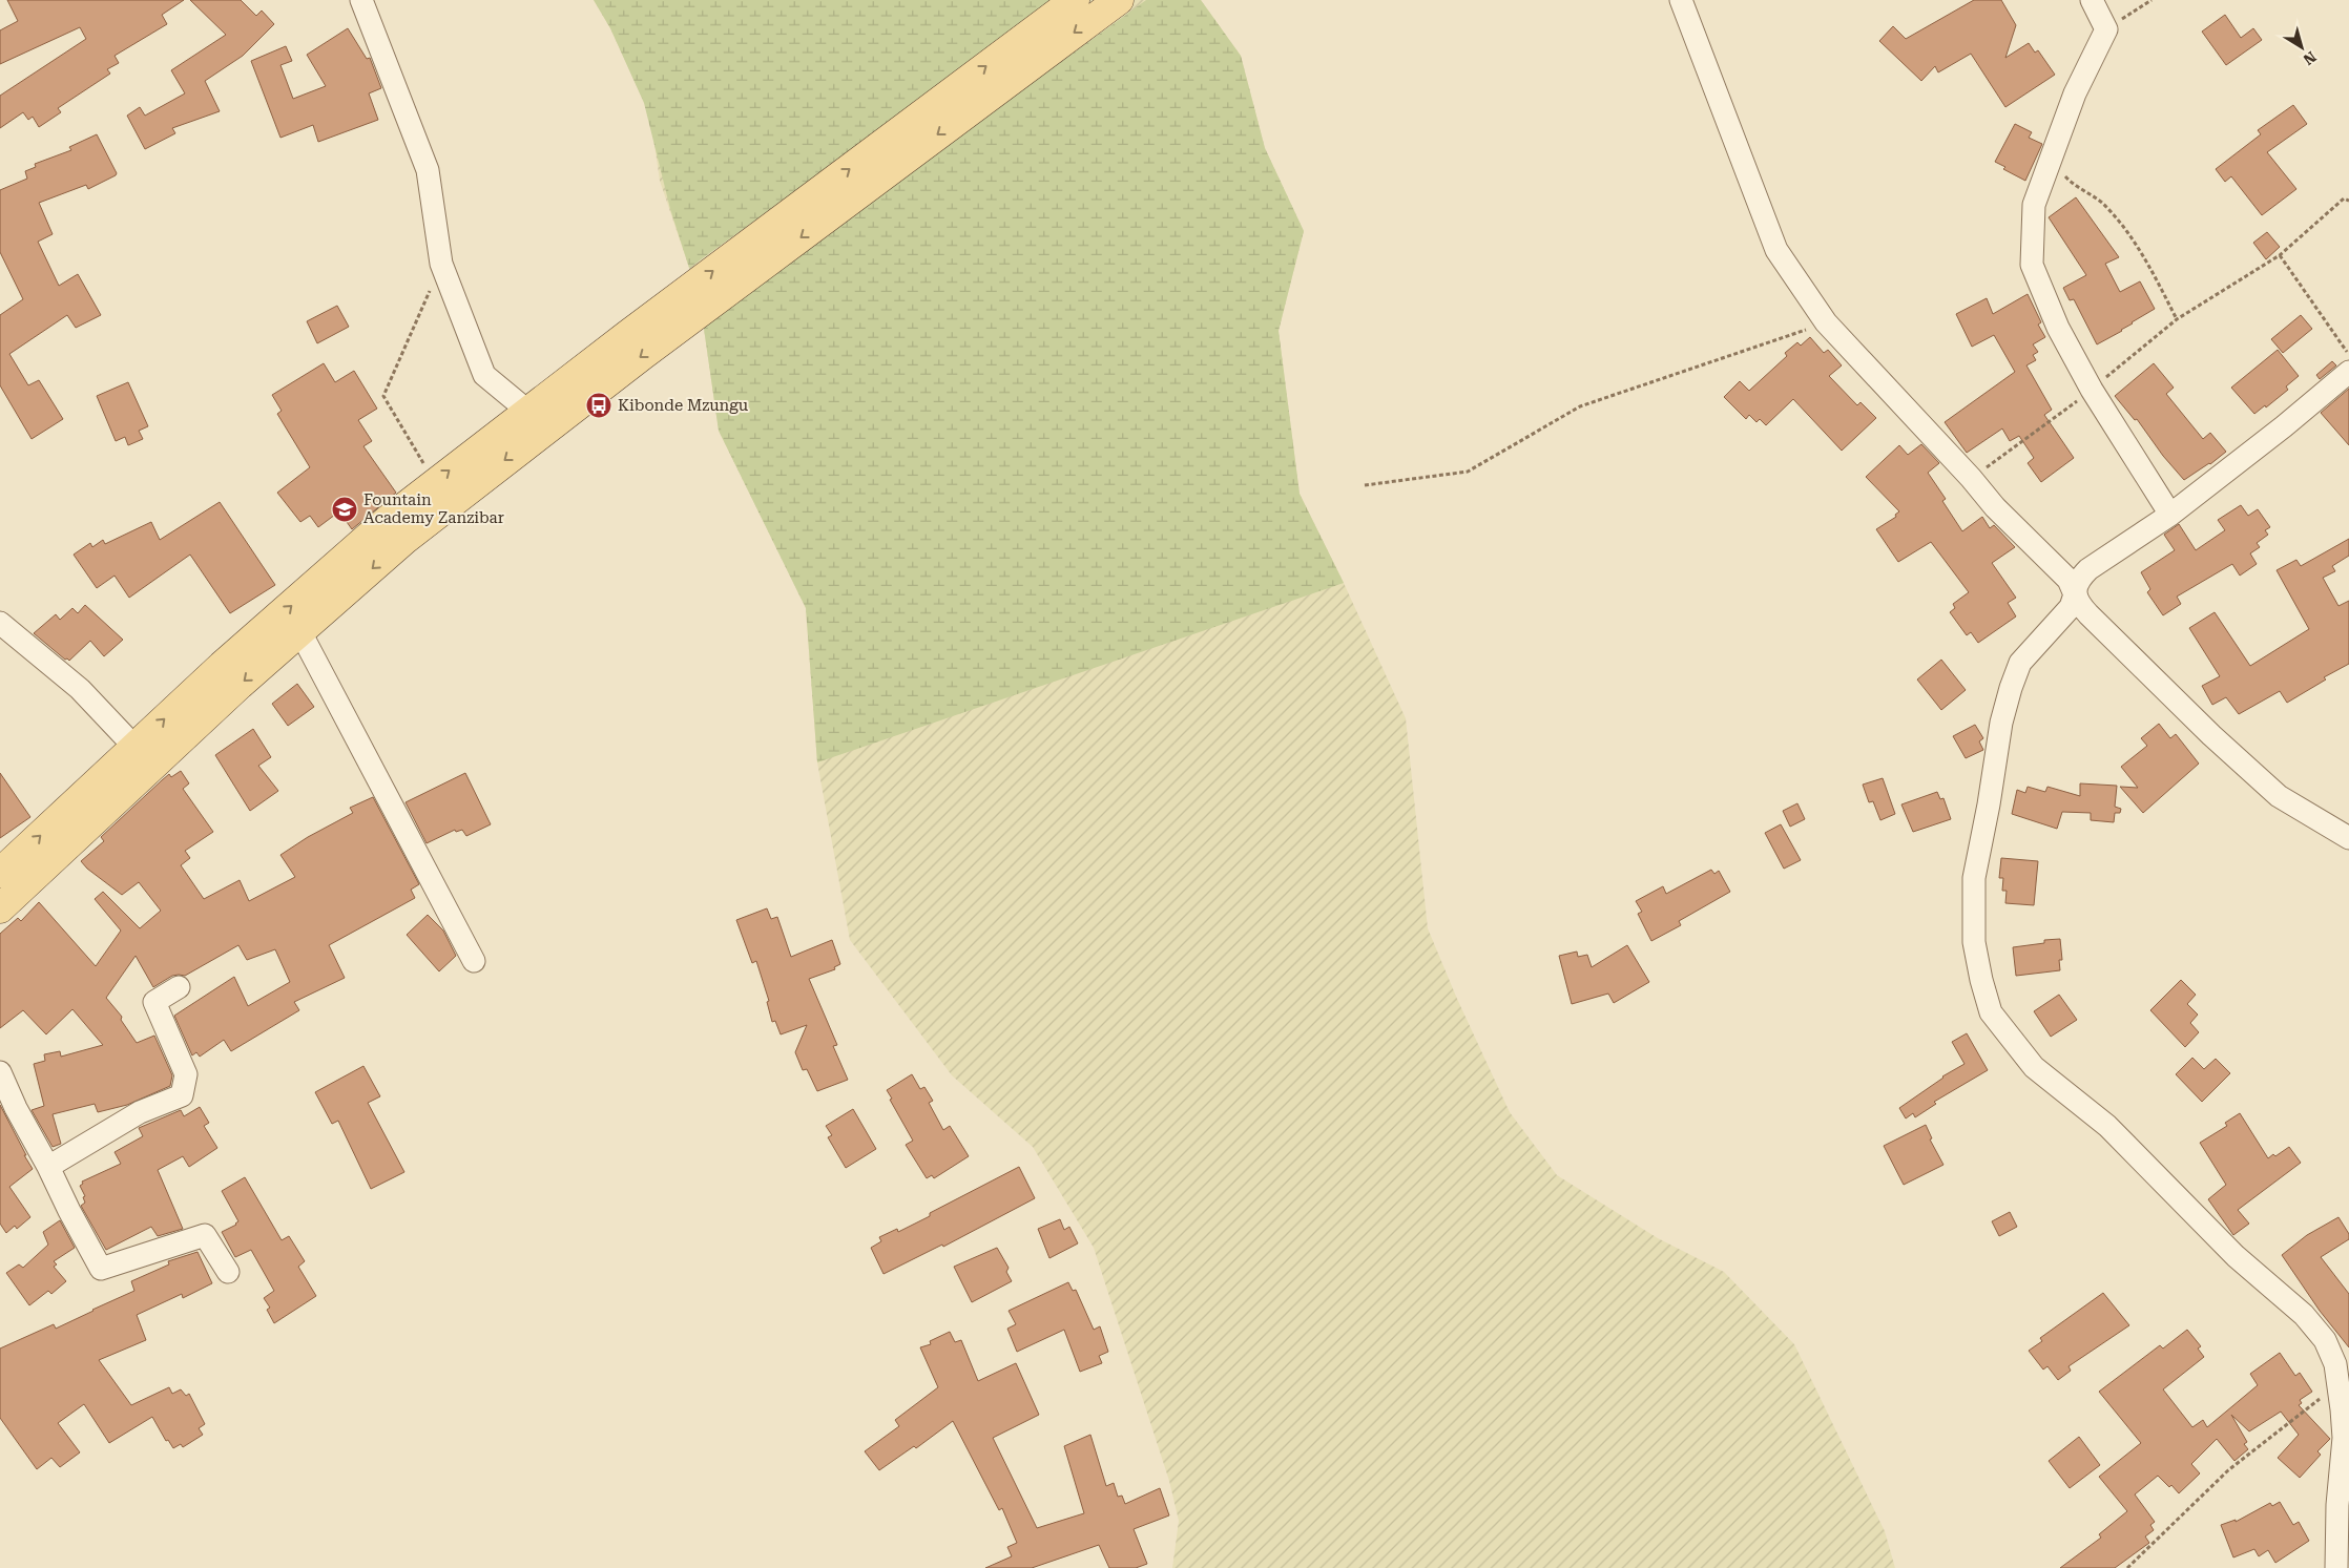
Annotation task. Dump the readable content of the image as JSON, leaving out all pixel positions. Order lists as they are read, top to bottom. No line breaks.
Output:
{"places":{"bus stop":["Kibonde Mzungu"],"school or university":["Fountain Academy Zanzibar"]},"north":"bottom right"}
